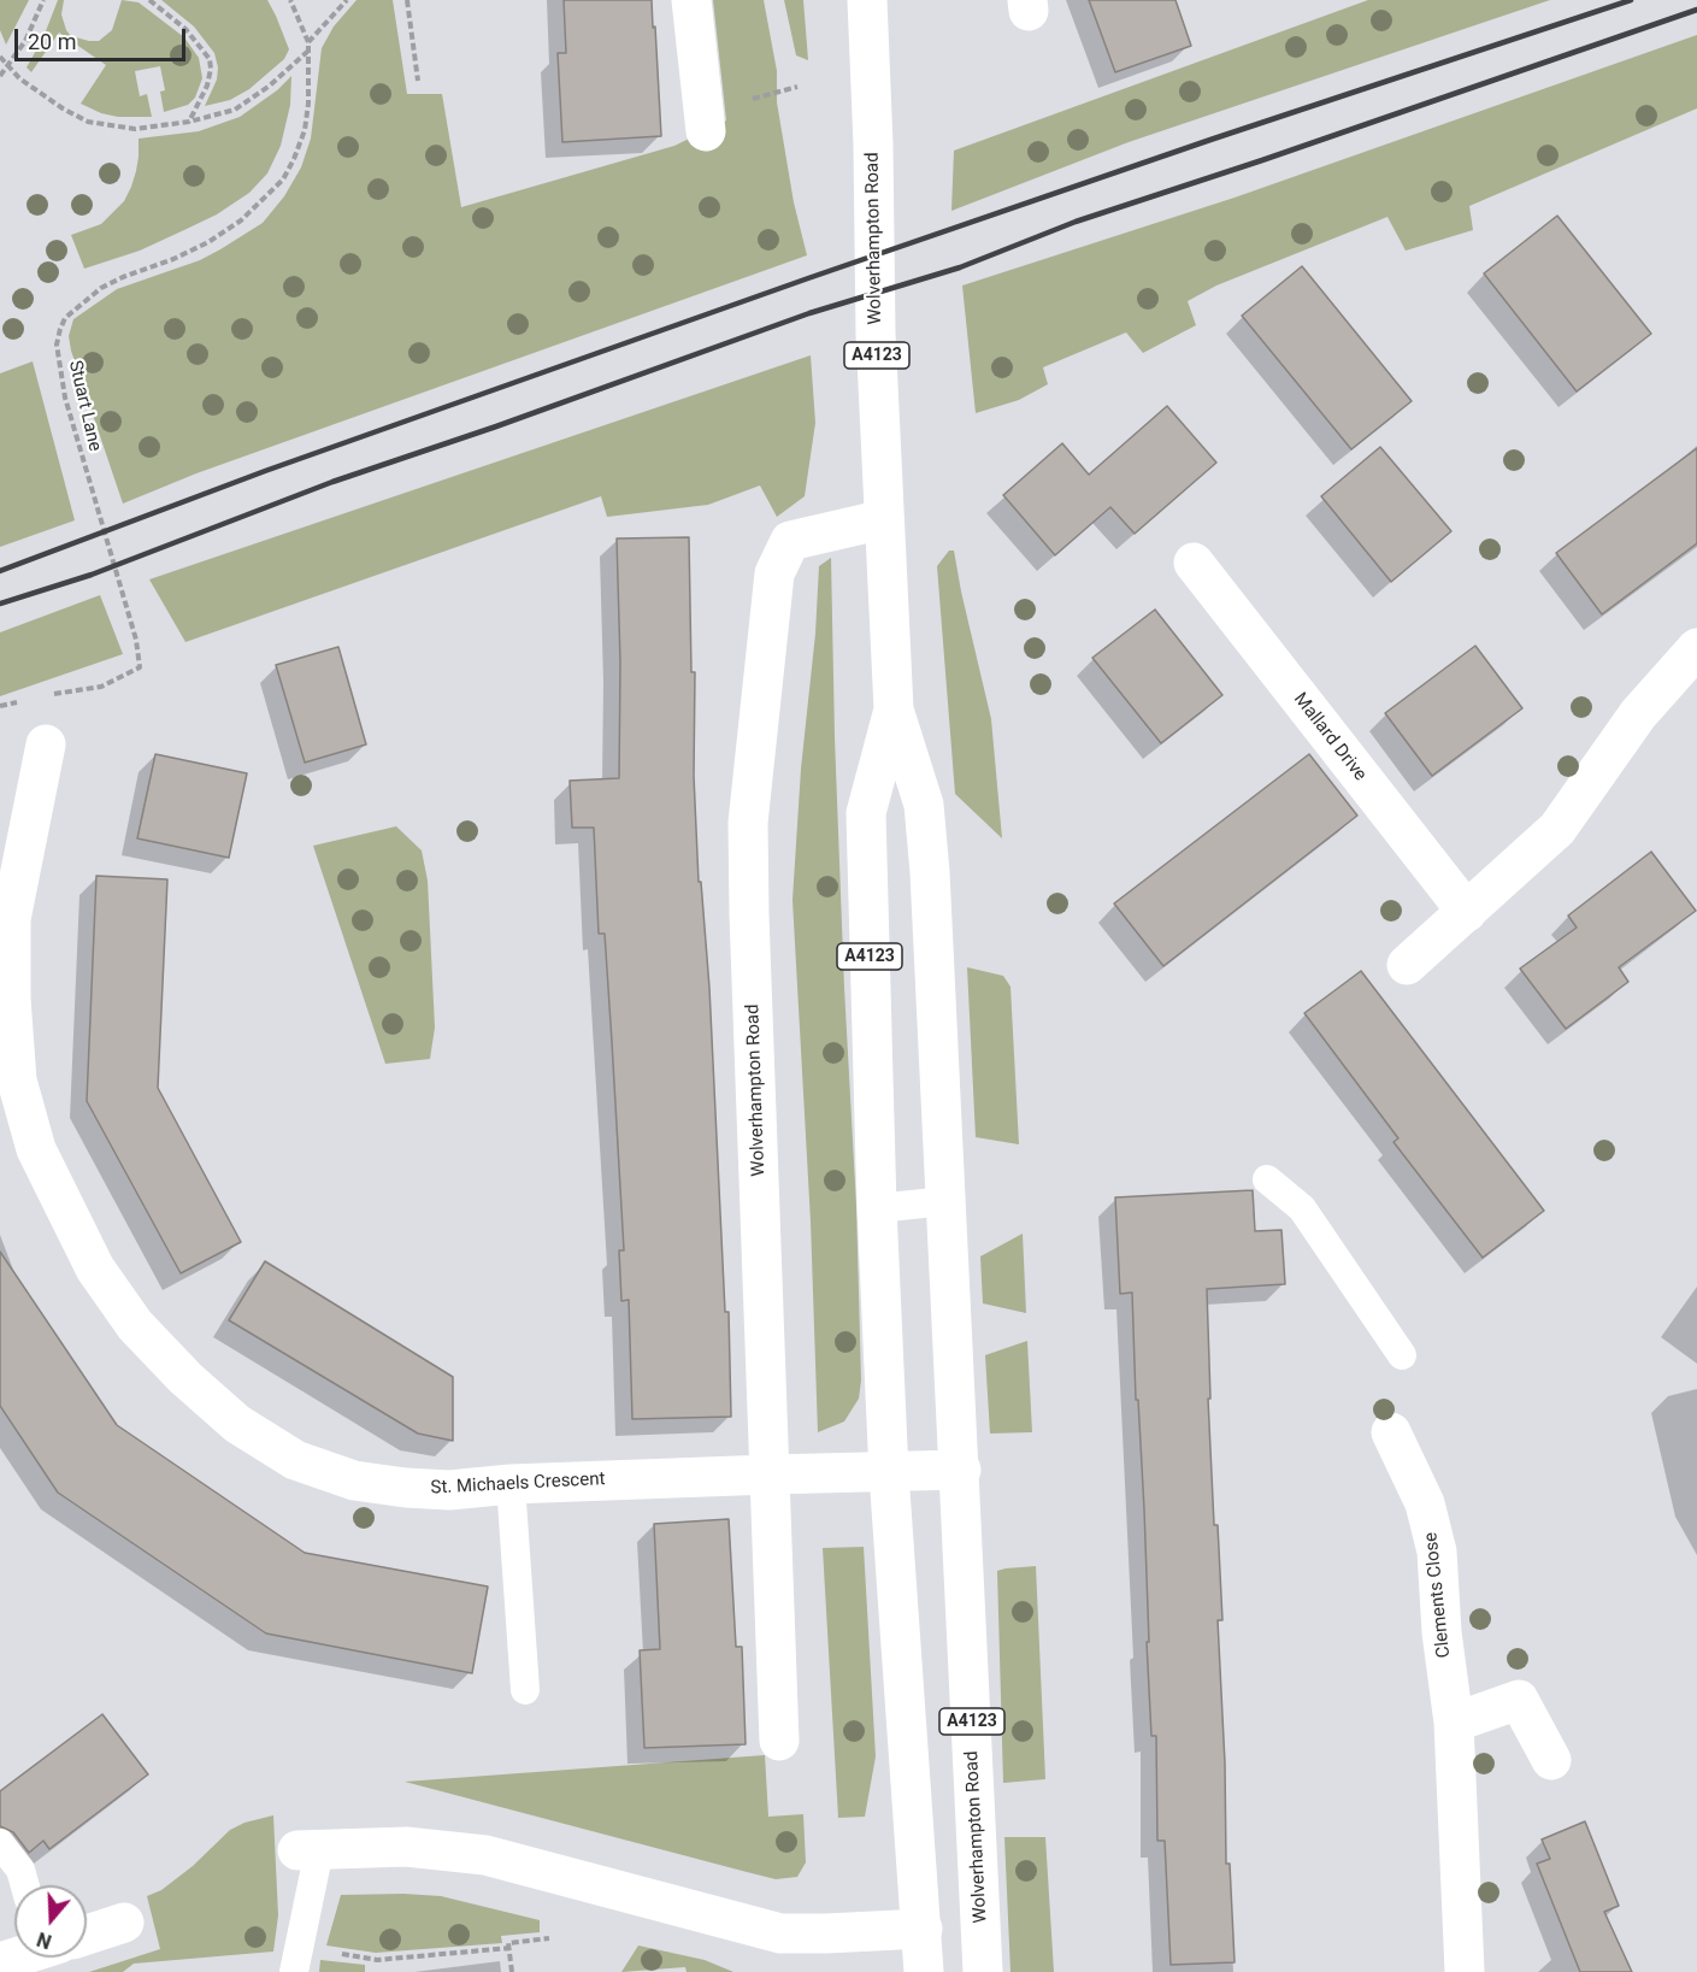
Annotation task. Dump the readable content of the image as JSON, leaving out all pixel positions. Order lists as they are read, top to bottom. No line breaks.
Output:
{"streets":{"main road":["Wolverhampton Road","A4123","Mallard Drive","St. Michaels Crescent","Clements Close"],"path":["Stuart Lane"]},"crossings":[["Wolverhampton Road","St. Michaels Crescent"]],"scale_bar":"20 m","north":"bottom"}
